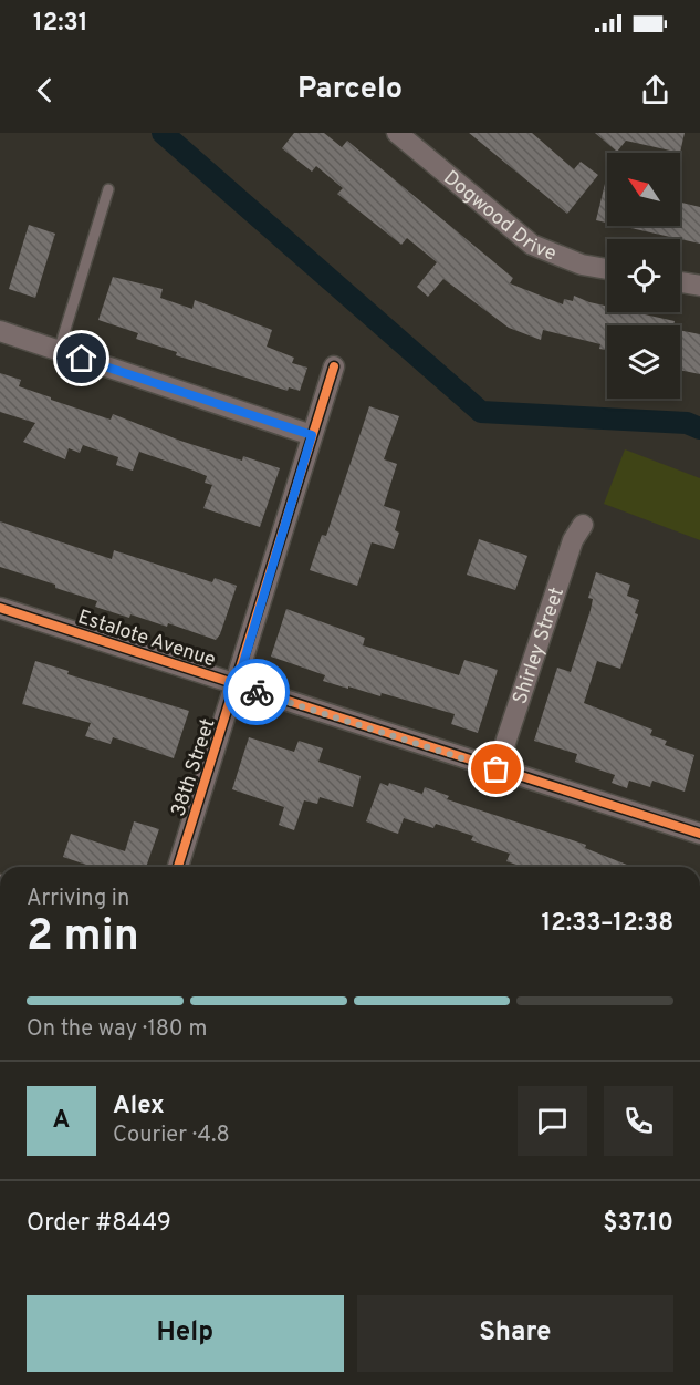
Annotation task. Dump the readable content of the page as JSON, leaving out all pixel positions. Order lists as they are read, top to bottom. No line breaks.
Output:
{"streets":{"street":["Dogwood Drive","Estalote Avenue","Shirley Street","38th Street"]},"crossings":[["Estalote Avenue","Shirley Street"],["Estalote Avenue","38th Street"]],"north":"top left","page":{"status":"12:31","header":"Parcelo","heading":["2 min","Arriving in","12:33–12:38"],"panel":["Alex","Courier · 4.8","Order #8449","$37.10"],"bar":"On the way · 180 m","round":"A","buttons":["Help","Share"]}}
